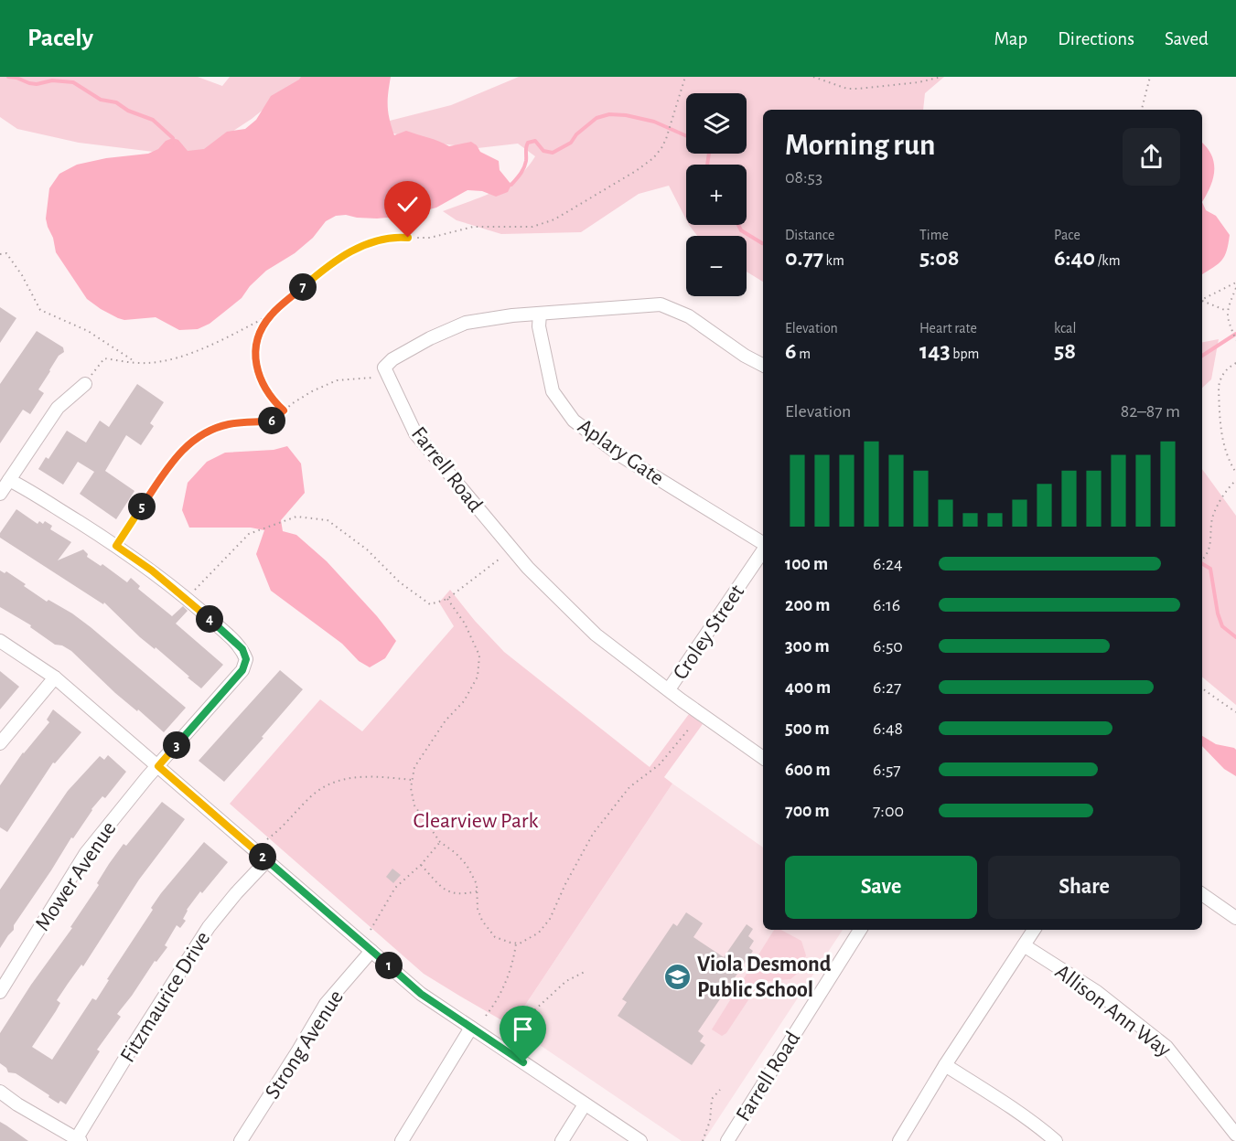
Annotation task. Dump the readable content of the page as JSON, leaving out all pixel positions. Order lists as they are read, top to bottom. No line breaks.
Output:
{"streets":{"street":["Aplary Gate","Farrell Road","Croley Street","Mower Avenue","Fitzmaurice Drive","Allison Ann Way","Strong Avenue"]},"crossings":[["Aplary Gate","Farrell Road"],["Farrell Road","Croley Street"]],"parks":["Clearview Park"],"places":{"school or university":["Viola Desmond Public School"]},"page":{"header":"Pacely","nav":["Map","Directions","Saved"],"map_buttons":["+","−"],"heading":["Morning run","08:53"],"stats":[["Distance","0.77 km"],["Time","5:08"],["Pace","6:40 /km"],["Elevation","6 m"],["Heart rate","143 bpm"],["kcal","58"]],"pins":["7","6","5","4","3","2","1"],"chart":["Elevation","82–87 m"],"list":[{"name":"100 m","note":"6:24"},{"name":"200 m","note":"6:16"},{"name":"300 m","note":"6:50"},{"name":"400 m","note":"6:27"},{"name":"500 m","note":"6:48"},{"name":"600 m","note":"6:57"},{"name":"700 m","note":"7:00"}],"buttons":["Save","Share"]}}
